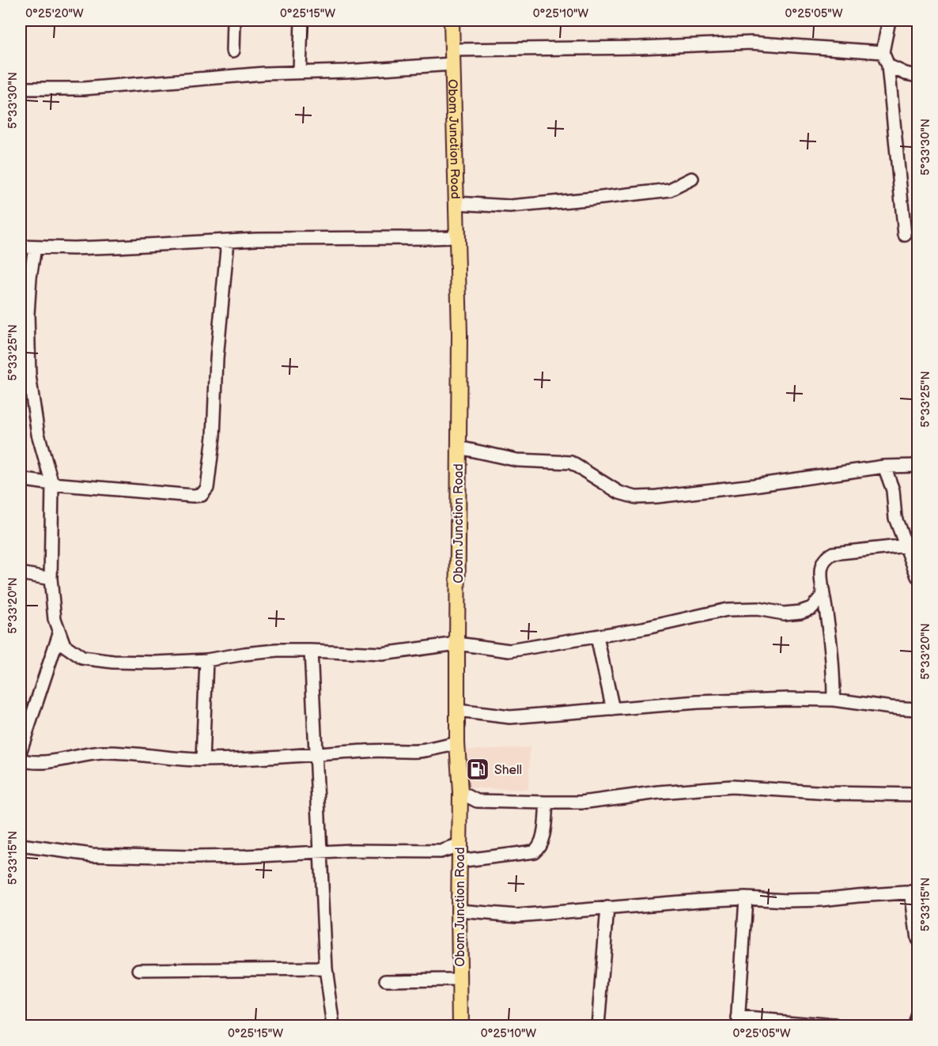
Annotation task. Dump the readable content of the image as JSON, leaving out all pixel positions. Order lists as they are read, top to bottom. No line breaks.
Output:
{"streets":{"main road":["Obom Junction Road"]},"places":{"fuel station":["Shell"]},"coordinates":["0°25'20\"W","0°25'15\"W","0°25'10\"W","0°25'05\"W","5°33'30\"N","5°33'25\"N","5°33'20\"N","5°33'15\"N"]}
